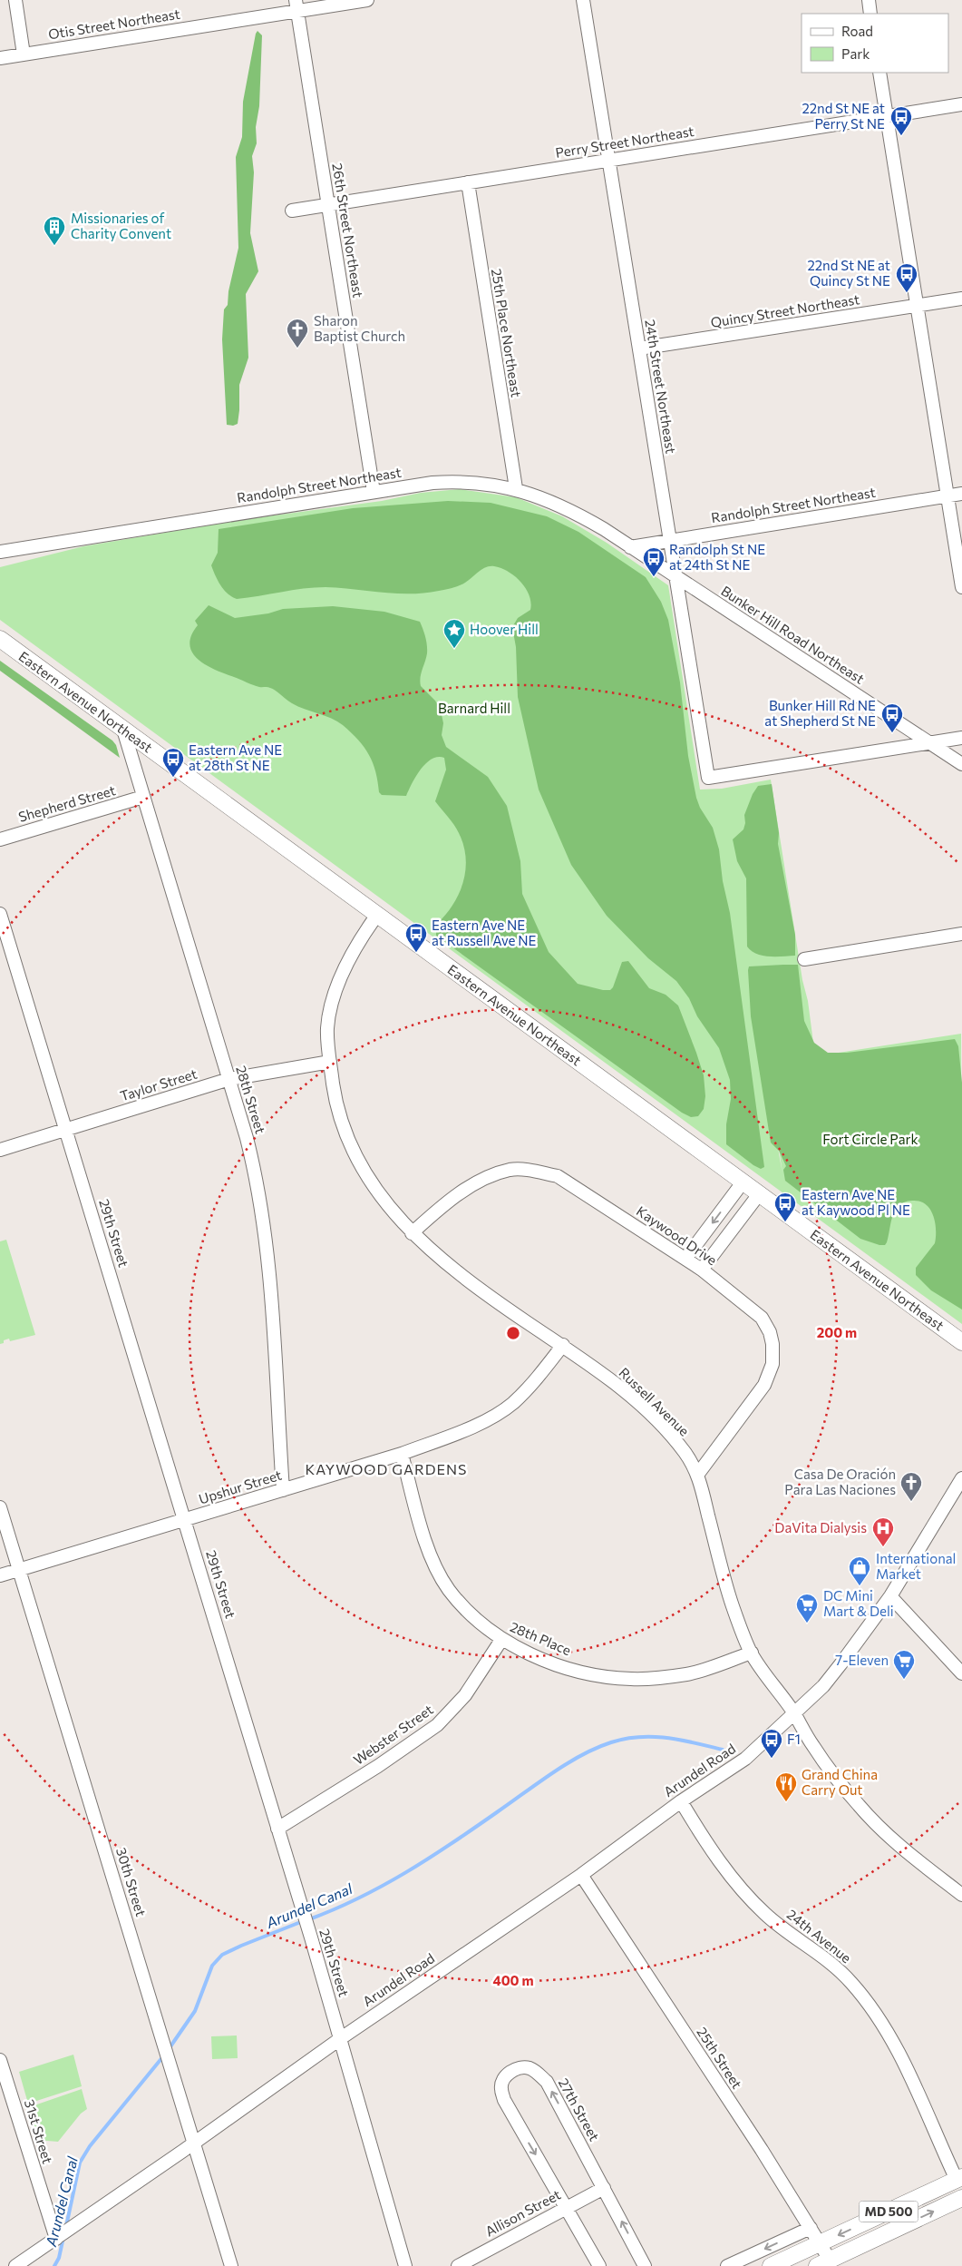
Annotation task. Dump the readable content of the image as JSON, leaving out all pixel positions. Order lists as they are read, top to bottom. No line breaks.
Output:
{"streets":{"main road":["Eastern Avenue Northeast","MD 500"],"street":["Otis Street Northeast","Perry Street Northeast","26th Street Northeast","Quincy Street Northeast","25th Place Northeast","24th Street Northeast","Randolph Street Northeast","Bunker Hill Road Northeast","Shepherd Street","Taylor Street","28th Street","29th Street","Kaywood Drive","Russell Avenue","Upshur Street","28th Place","Webster Street","Arundel Road","30th Street","24th Avenue","25th Street","27th Street","31st Street","Allison Street"]},"crossings":[["Otis Street Northeast","26th Street Northeast"],["Perry Street Northeast","26th Street Northeast"],["Perry Street Northeast","25th Place Northeast"],["Perry Street Northeast","24th Street Northeast"],["26th Street Northeast","Randolph Street Northeast"],["Quincy Street Northeast","24th Street Northeast"],["25th Place Northeast","Randolph Street Northeast"],["24th Street Northeast","Randolph Street Northeast"],["24th Street Northeast","Bunker Hill Road Northeast"],["Randolph Street Northeast","Bunker Hill Road Northeast"],["Eastern Avenue Northeast","28th Street"],["Eastern Avenue Northeast","Russell Avenue"],["Shepherd Street","28th Street"],["Taylor Street","28th Street"],["Taylor Street","29th Street"],["Taylor Street","Russell Avenue"],["28th Street","Upshur Street"],["29th Street","Upshur Street"],["29th Street","Webster Street"],["29th Street","Arundel Road"],["Kaywood Drive","Russell Avenue"],["Russell Avenue","Upshur Street"],["Russell Avenue","28th Place"],["Russell Avenue","Arundel Road"],["Upshur Street","28th Place"],["Upshur Street","30th Street"],["28th Place","Webster Street"],["Arundel Road","30th Street"],["Arundel Road","24th Avenue"],["Arundel Road","25th Street"],["Arundel Road","31st Street"],["24th Avenue","MD 500"],["25th Street","MD 500"],["27th Street","Allison Street"]],"districts":["KAYWOOD GARDENS"],"water":["Arundel Canal"],"parks":["Barnard Hill","Fort Circle Park"],"places":{"bus stop":["22nd St NE at Perry St NE","22nd St NE at Quincy St NE","Randolph St NE at 24th St NE","Bunker Hill Rd NE at Shepherd St NE","Eastern Ave NE at 28th St NE","Eastern Ave NE at Russell Ave NE","Eastern Ave NE at Kaywood Pl NE","F1"],"building":["Missionaries of Charity Convent"],"church":["Sharon Baptist Church","Casa De Oración Para Las Naciones"],"place":["Hoover Hill"],"hospital":["DaVita Dialysis"],"shop":["International Market"],"supermarket":["DC Mini Mart & Deli","7-Eleven"],"restaurant":["Grand China Carry Out"]},"legend":["Road","Park"],"rings":["200 m","400 m"]}
